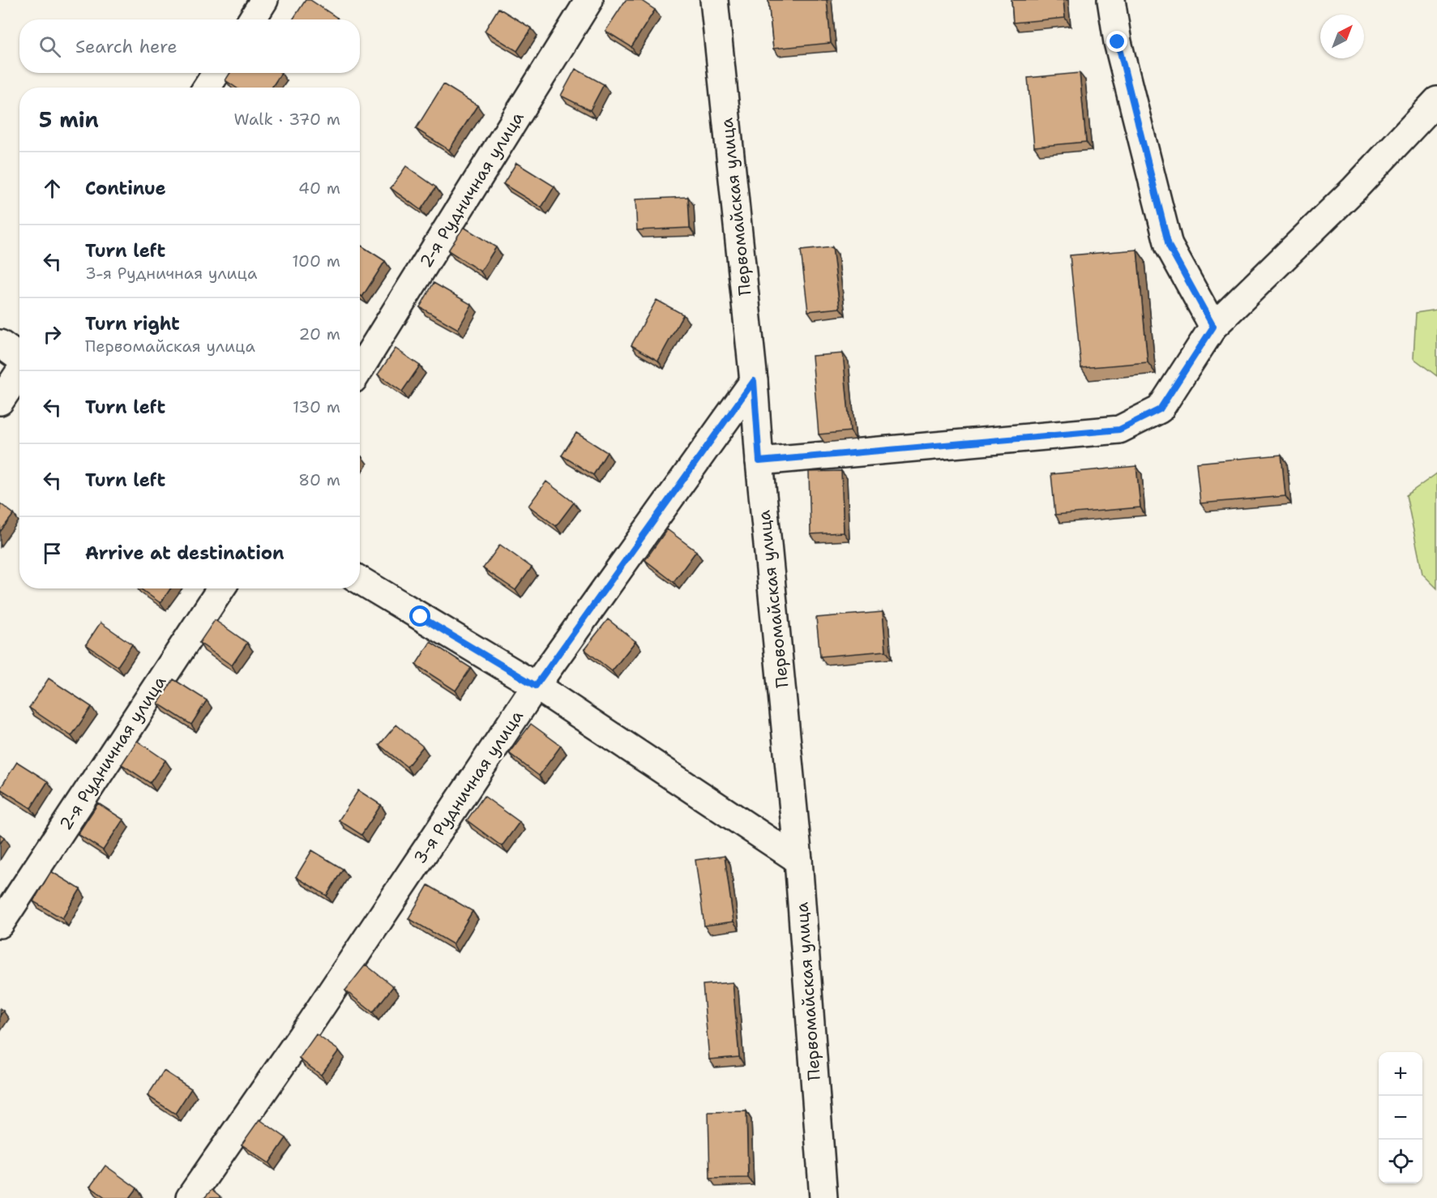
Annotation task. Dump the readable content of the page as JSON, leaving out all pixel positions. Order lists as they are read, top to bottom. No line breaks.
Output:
{"streets":{"street":["2-я Рудничная улица","Первомайская улица","3-я Рудничная улица"]},"crossings":[["Первомайская улица","3-я Рудничная улица"]],"north":"top right","page":{"search":"Search here","heading":["5 min","Walk · 370 m"],"list":[["Continue","40 m"],["Turn left","3-я Рудничная улица","100 m"],["Turn right","Первомайская улица","20 m"],["Turn left","130 m"],["Turn left","80 m"],"Arrive at destination"],"map_buttons":["+","−"]}}
